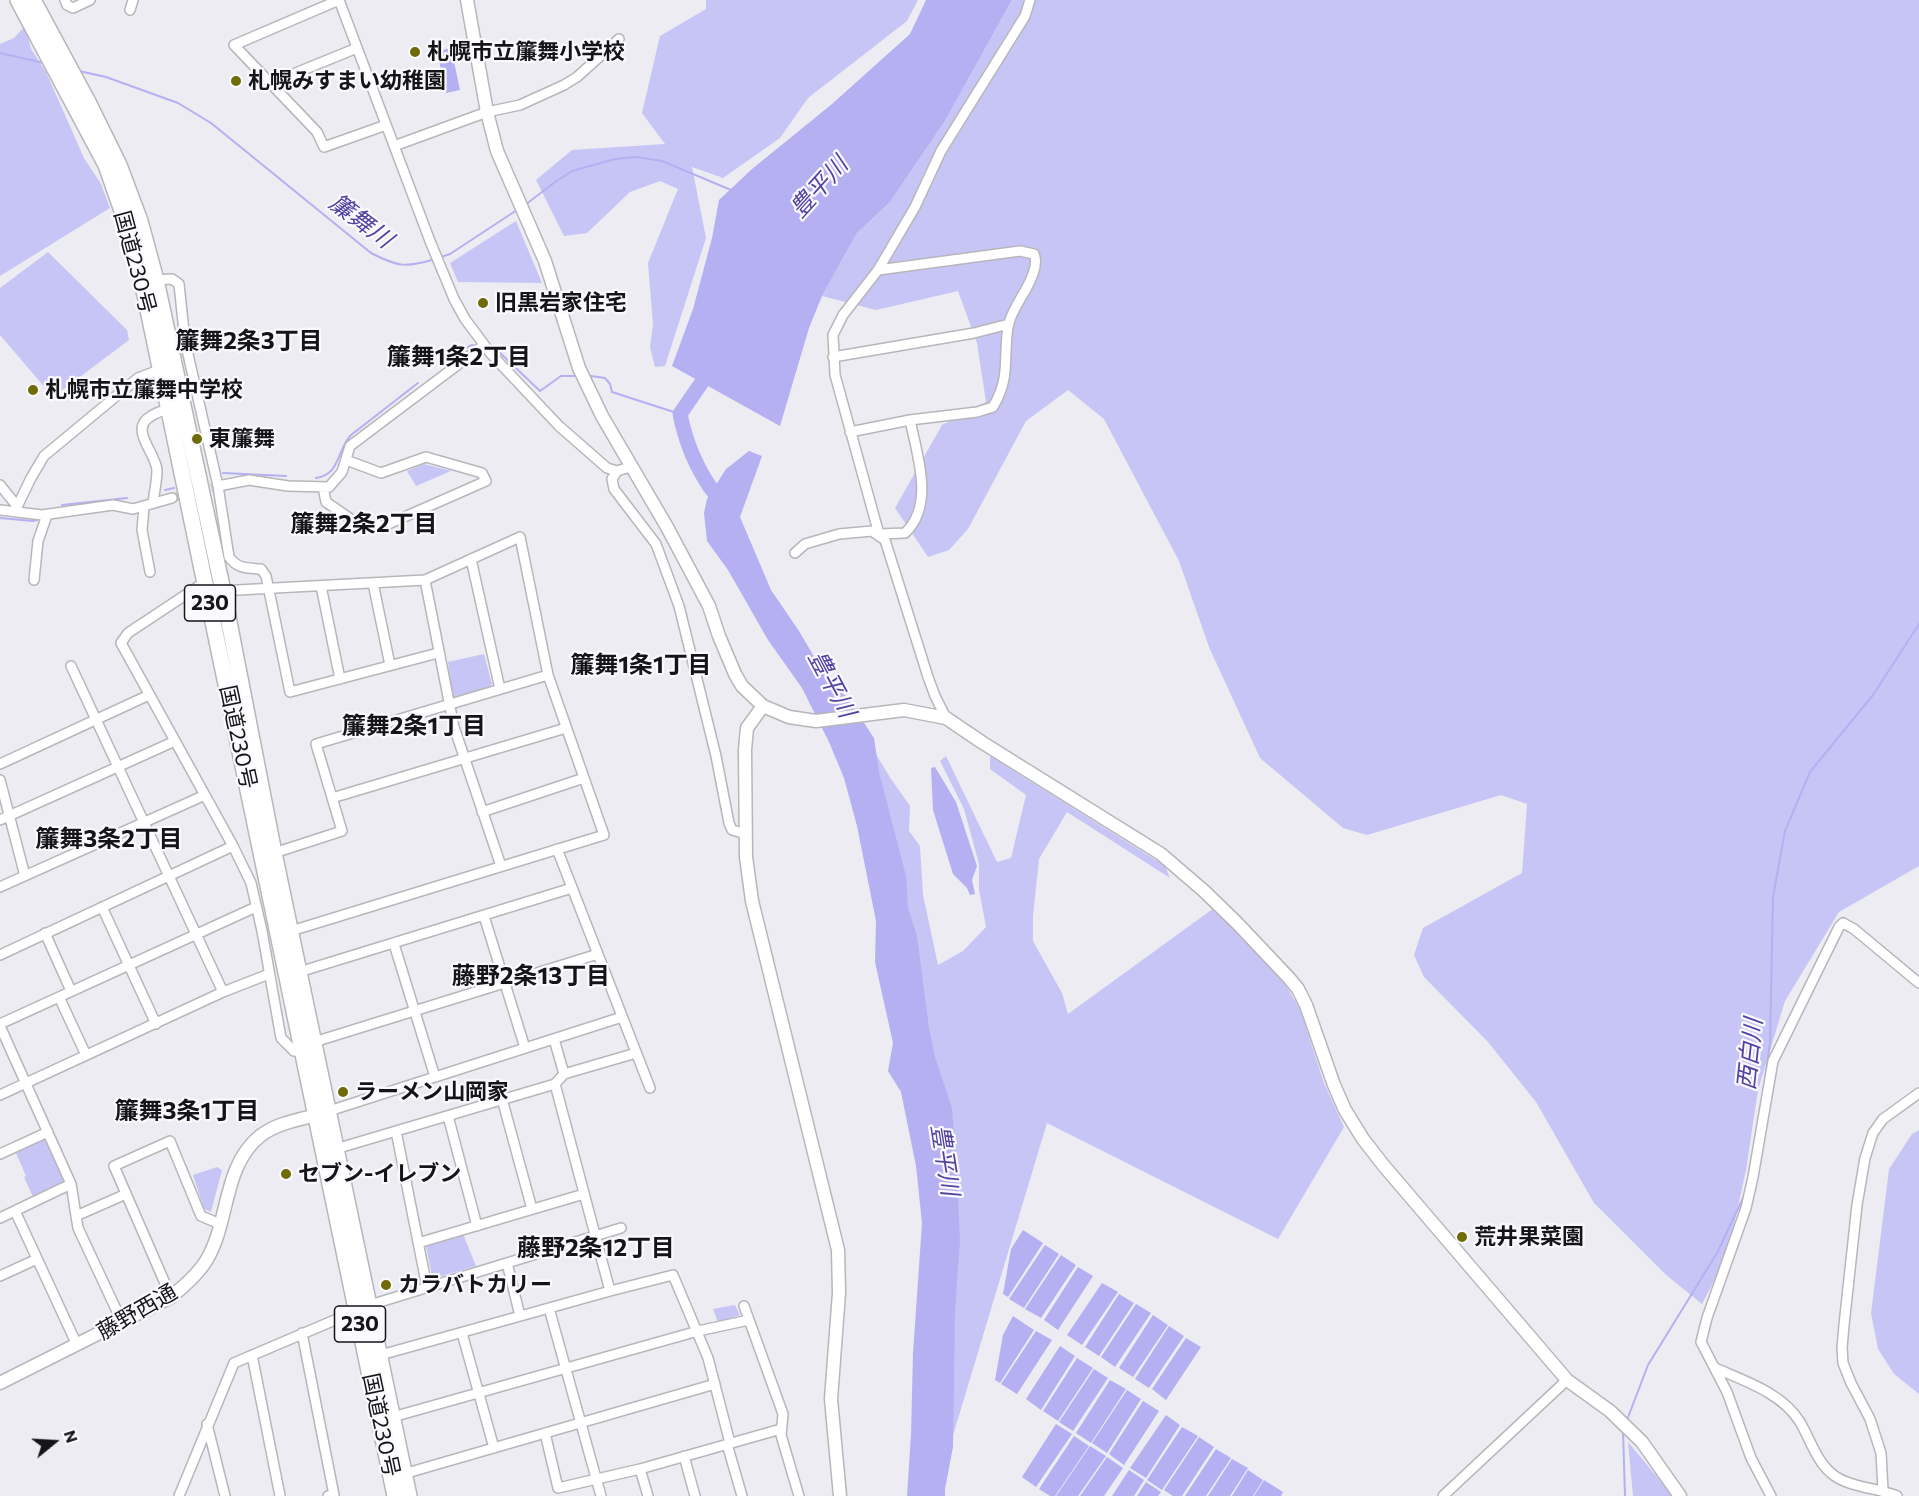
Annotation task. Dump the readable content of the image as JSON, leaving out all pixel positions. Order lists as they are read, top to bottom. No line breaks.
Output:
{"streets":{"highway":["国道230号","230"],"street":["藤野西通"]},"crossings":[["国道230号","藤野西通"]],"districts":["簾舞2条3丁目","簾舞1条2丁目","簾舞2条2丁目","簾舞1条1丁目","簾舞2条1丁目","簾舞3条2丁目","藤野2条13丁目","簾舞3条1丁目","藤野2条12丁目"],"water":["豊平川","簾舞川","西白川"],"places":["札幌市立簾舞小学校","札幌みすまい幼稚園","旧黒岩家住宅","札幌市立簾舞中学校","東簾舞","ラーメン山岡家","セブン-イレブン","荒井果菜園","カラバトカリー"],"north":"right"}
